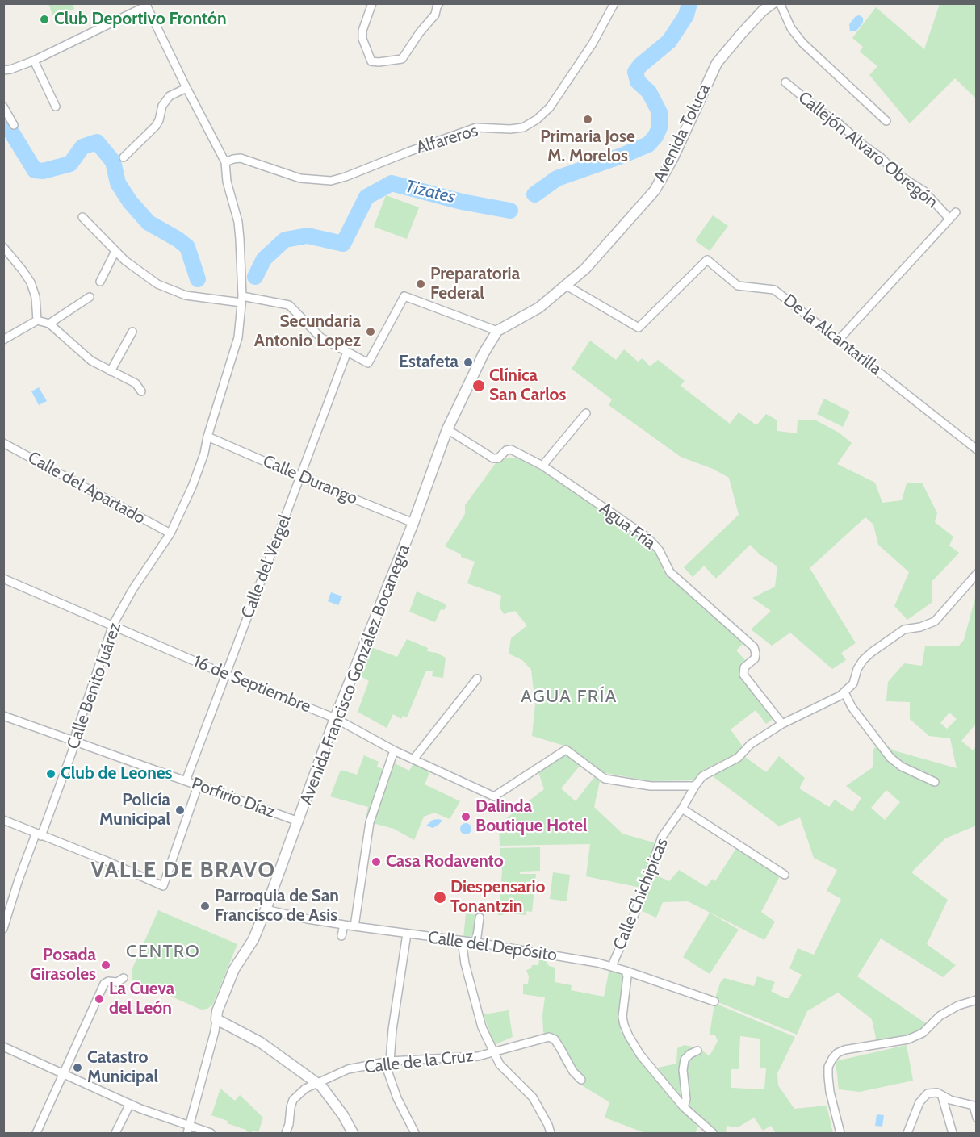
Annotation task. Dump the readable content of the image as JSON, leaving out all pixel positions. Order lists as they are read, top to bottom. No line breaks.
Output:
{"streets":{"street":["Avenida Toluca","Alfareros","Callejón Alvaro Obregón","De la Alcantarilla","Calle Durango","Calle del Apartado","Agua Fría","Calle del Vergel","Avenida Francisco González Bocanegra","16 de Septiembre","Calle Benito Juárez","Porfirio Díaz","Calle Chichipicas","Calle del Depósito","Calle de la Cruz"]},"crossings":[["Avenida Toluca","De la Alcantarilla"],["Avenida Toluca","Avenida Francisco González Bocanegra"],["Alfareros","Calle Benito Juárez"],["Calle Durango","Calle del Vergel"],["Calle Durango","Avenida Francisco González Bocanegra"],["Calle Durango","Calle Benito Juárez"],["Calle del Apartado","Calle Benito Juárez"],["Agua Fría","Avenida Francisco González Bocanegra"],["Agua Fría","Calle Chichipicas"],["Calle del Vergel","16 de Septiembre"],["Calle del Vergel","Porfirio Díaz"],["Avenida Francisco González Bocanegra","16 de Septiembre"],["Avenida Francisco González Bocanegra","Porfirio Díaz"],["Avenida Francisco González Bocanegra","Calle del Depósito"],["16 de Septiembre","Calle Benito Juárez"],["16 de Septiembre","Calle Chichipicas"],["Calle Benito Juárez","Porfirio Díaz"],["Calle Chichipicas","Calle del Depósito"]],"districts":["AGUA FRÍA","VALLE DE BRAVO","CENTRO"],"water":["Tizates"],"places":["Club Deportivo Frontón","Primaria Jose M. Morelos","Preparatoria Federal","Secundaria Antonio Lopez","Estafeta","Clínica San Carlos","Club de Leones","Policía Municipal","Dalinda Boutique Hotel","Casa Rodavento","Diespensario Tonantzin","Parroquia de San Francisco de Asis","Posada Girasoles","La Cueva del León","Catastro Municipal"]}
